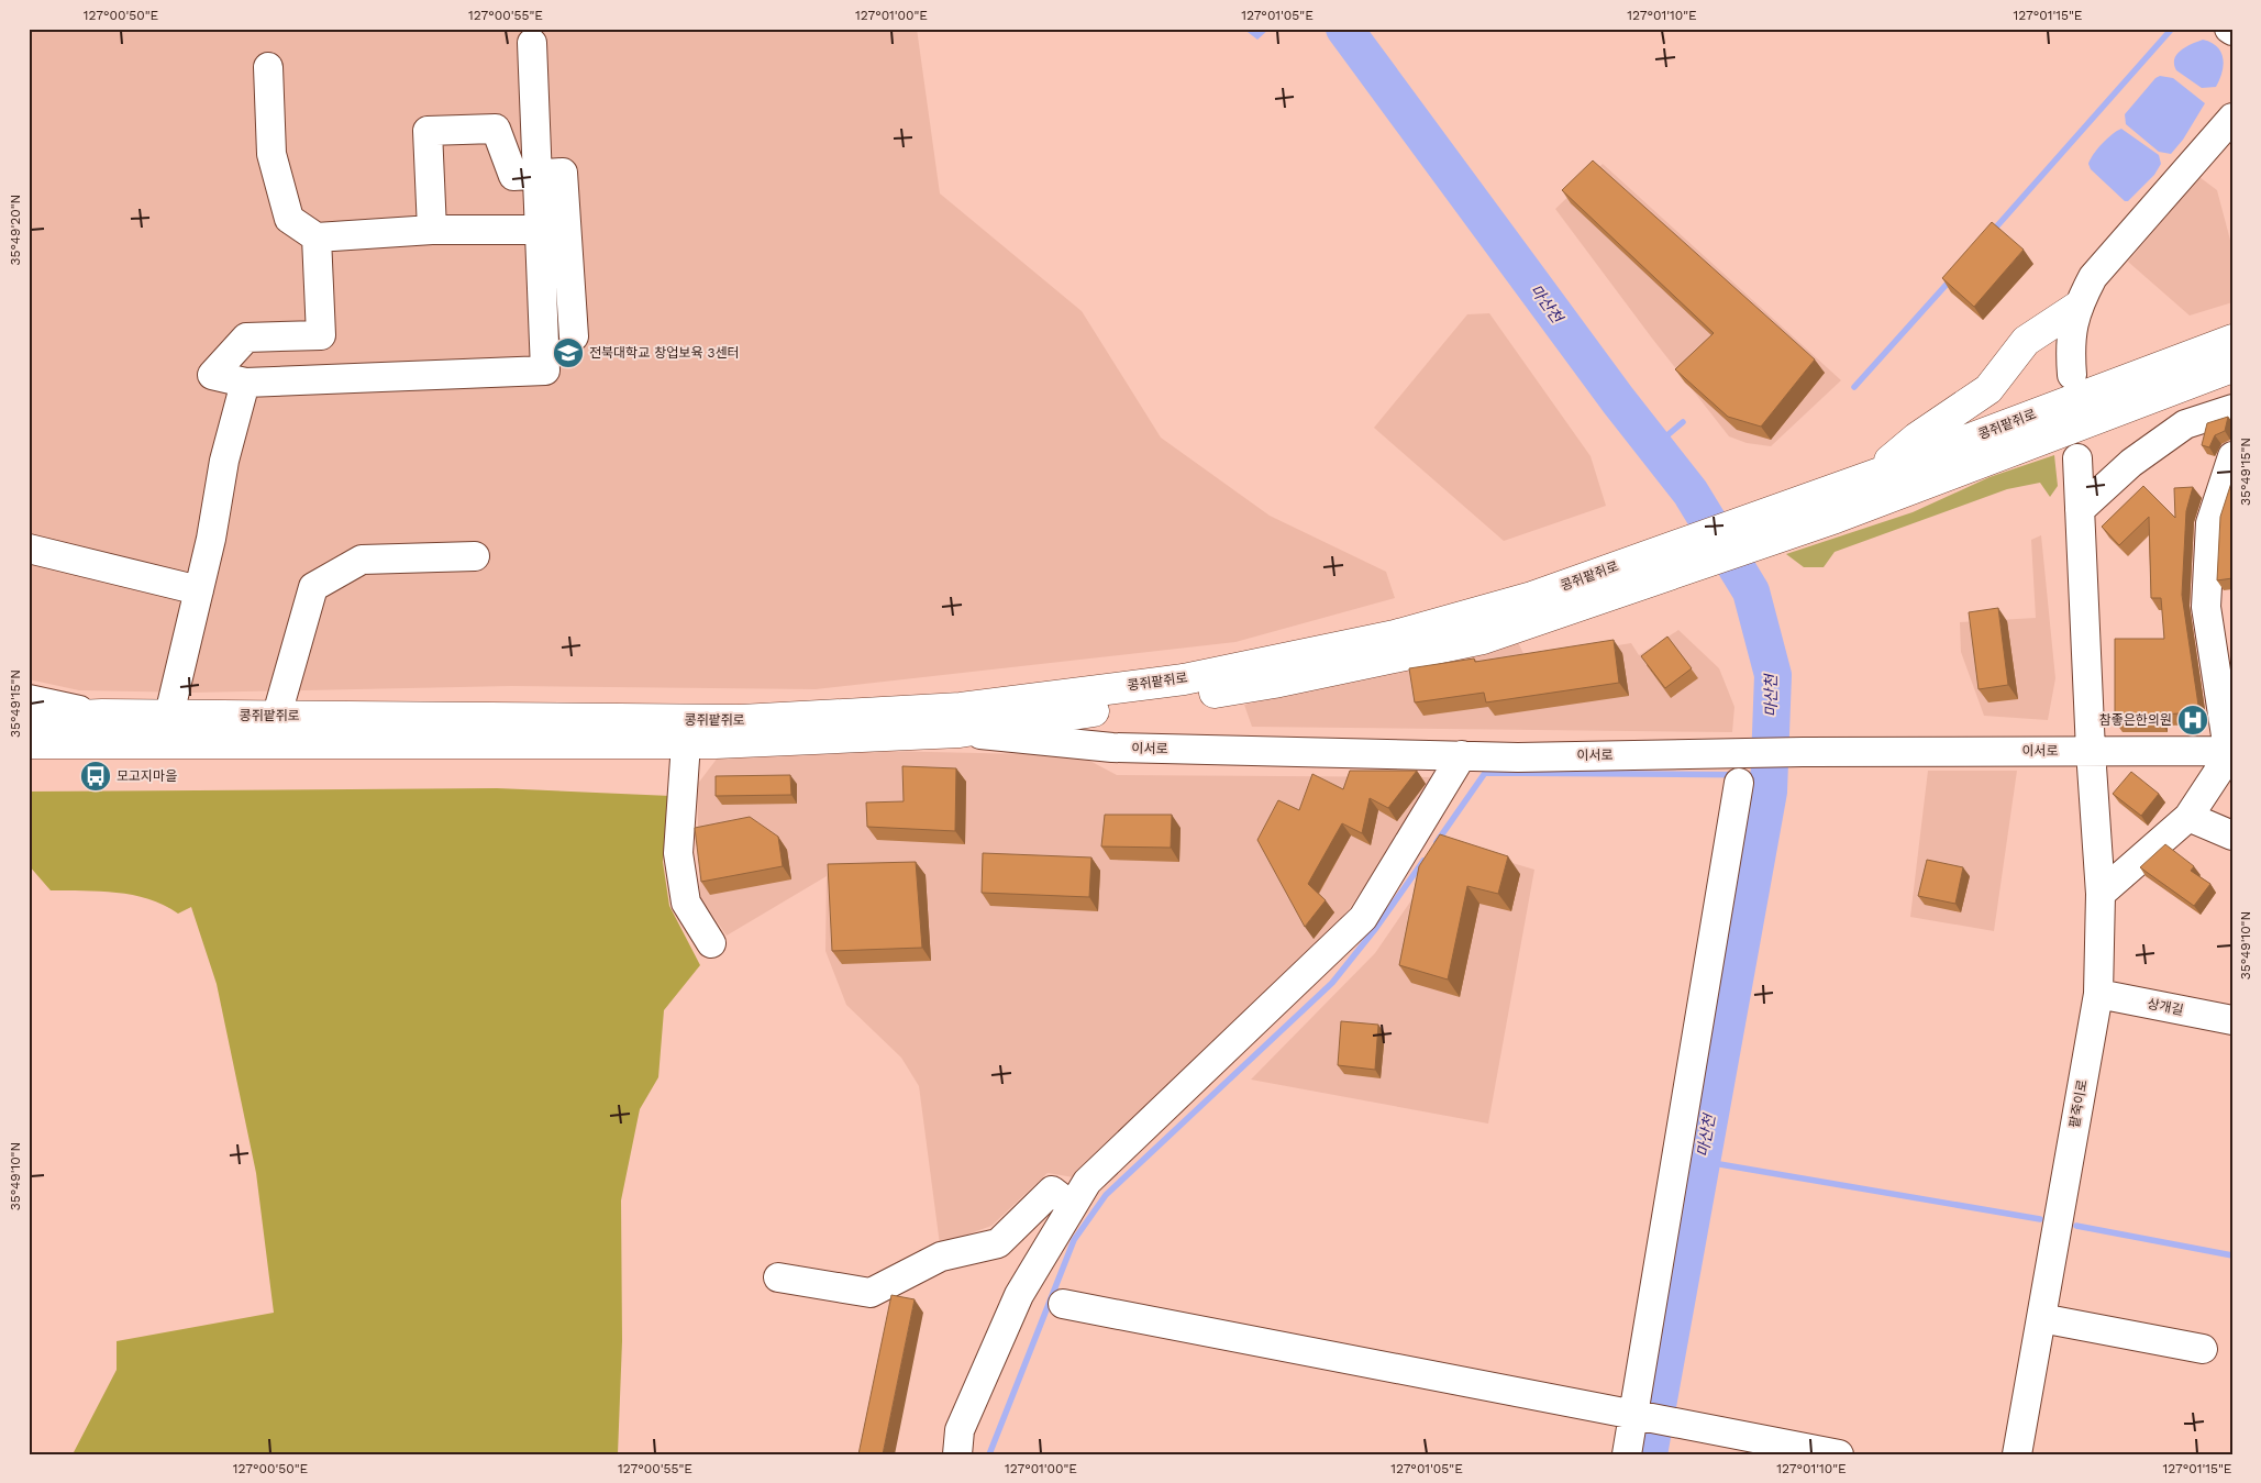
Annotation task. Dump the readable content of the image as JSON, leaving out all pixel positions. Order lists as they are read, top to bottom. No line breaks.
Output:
{"streets":{"main road":["콩쥐팥쥐로"],"street":["이서로","상개길","팥죽이로"]},"crossings":[["콩쥐팥쥐로","이서로"],["이서로","팥죽이로"],["상개길","팥죽이로"]],"water":["마산천"],"places":{"school or university":["전북대학교 창업보육 3센터"],"hospital":["참좋은한의원"],"bus stop":["모고지마을"]},"coordinates":["127°00'50\"E","127°00'55\"E","127°01'00\"E","127°01'05\"E","127°01'10\"E","127°01'15\"E","35°49'20\"N","35°49'15\"N","35°49'10\"N"]}
